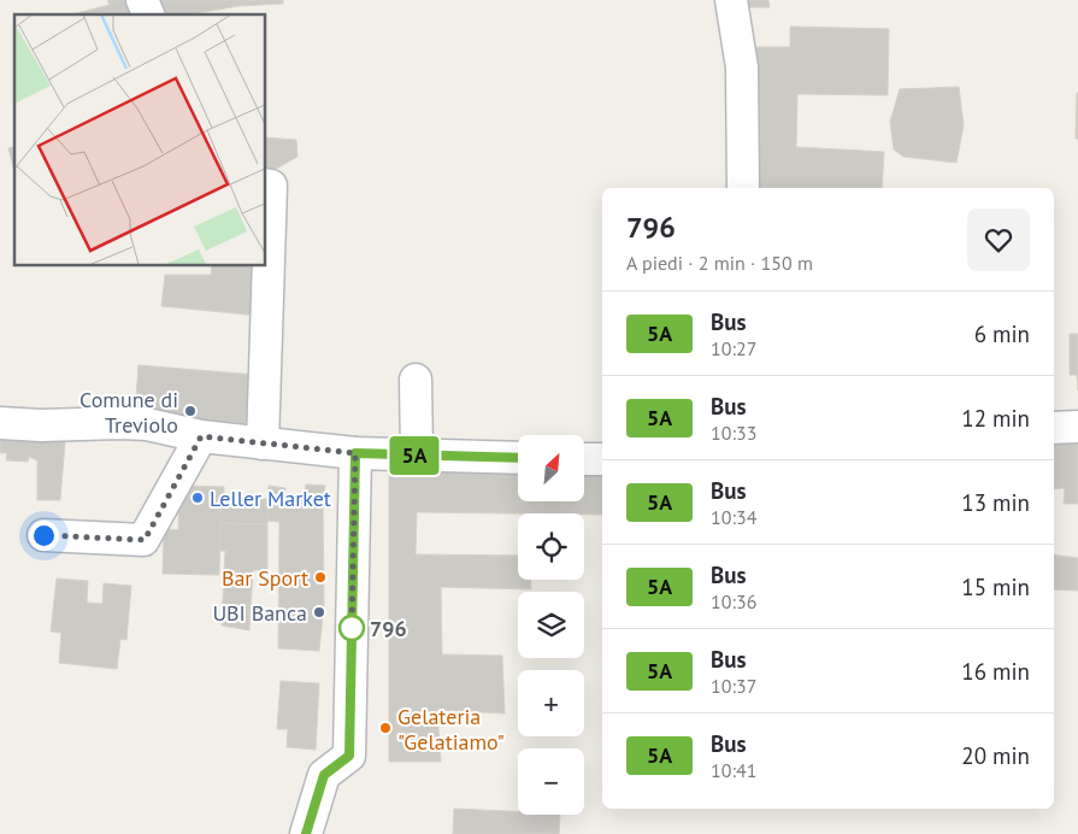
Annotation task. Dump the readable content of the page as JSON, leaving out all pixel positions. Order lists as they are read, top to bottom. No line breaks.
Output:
{"places":["Comune di Treviolo","Leller Market","Bar Sport","UBI Banca","796","Gelateria \"Gelatiamo\""],"lines":["bus line 5A"],"north":"top right","page":{"on_map":"5A","heading":["796","A piedi · 2 min · 150 m"],"list":[{"mark":"5A","name":"Bus","note":"10:27","value":"6 min"},{"mark":"5A","name":"Bus","note":"10:33","value":"12 min"},{"mark":"5A","name":"Bus","note":"10:34","value":"13 min"},{"mark":"5A","name":"Bus","note":"10:36","value":"15 min"},{"mark":"5A","name":"Bus","note":"10:37","value":"16 min"},{"mark":"5A","name":"Bus","note":"10:41","value":"20 min"}],"map_buttons":["+","−"]}}
